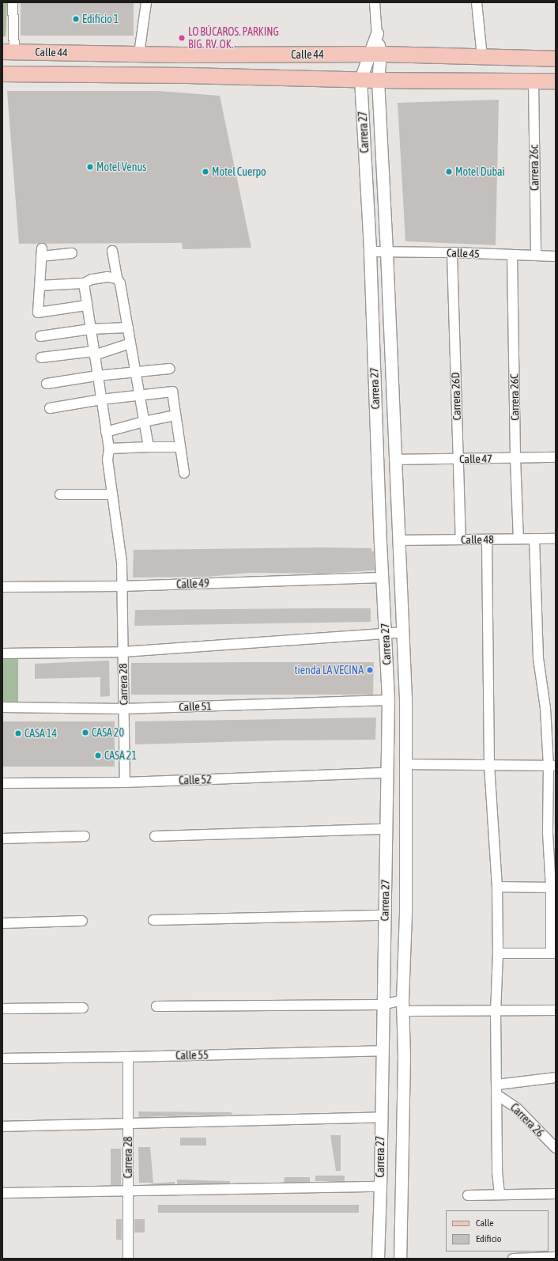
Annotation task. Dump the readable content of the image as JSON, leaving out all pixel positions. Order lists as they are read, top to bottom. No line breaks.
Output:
{"streets":{"main road":["Calle 44"],"street":["Carrera 27","Carrera 26c","Calle 45","Carrera 26D","Carrera 26C","Calle 47","Calle 48","Calle 49","Carrera 28","Calle 51","Calle 52","Calle 55","Carrera 26"]},"crossings":[["Calle 44","Carrera 27"],["Calle 44","Carrera 26c"],["Carrera 27","Calle 45"],["Carrera 27","Calle 47"],["Carrera 27","Calle 48"],["Carrera 27","Calle 49"],["Carrera 27","Calle 51"],["Carrera 27","Calle 52"],["Carrera 27","Calle 55"],["Carrera 26c","Calle 45"],["Calle 45","Carrera 26D"],["Calle 45","Carrera 26C"],["Carrera 26D","Calle 47"],["Carrera 26D","Calle 48"],["Carrera 26C","Calle 47"],["Carrera 26C","Calle 48"],["Calle 49","Carrera 28"],["Carrera 28","Calle 51"],["Carrera 28","Calle 52"],["Carrera 28","Calle 55"]],"places":["Edificio 1","LO BÚCAROS. PARKING BIG. RV. OK.","Motel Venus","Motel Cuerpo","Motel Dubai","tienda LA VECINA","CASA 20","CASA 14","CASA 21"],"legend":["Calle","Edificio"]}
